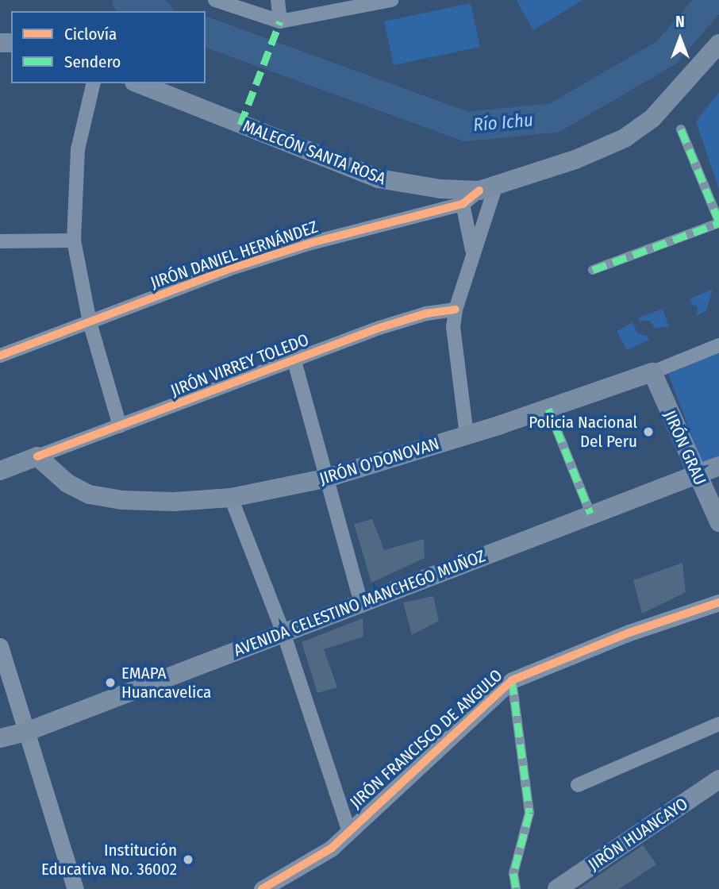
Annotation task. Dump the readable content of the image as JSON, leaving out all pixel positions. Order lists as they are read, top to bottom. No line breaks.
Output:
{"streets":{"main road":["MALECÓN SANTA ROSA","JIRÓN VIRREY TOLEDO","JIRÓN GRAU","JIRÓN O'DONOVAN","AVENIDA CELESTINO MANCHEGO MUÑOZ","JIRÓN HUANCAYO"],"street":["JIRÓN DANIEL HERNÁNDEZ","JIRÓN FRANCISCO DE ANGULO"]},"crossings":[["MALECÓN SANTA ROSA","JIRÓN DANIEL HERNÁNDEZ"],["JIRÓN VIRREY TOLEDO","JIRÓN O'DONOVAN"],["JIRÓN GRAU","JIRÓN O'DONOVAN"],["JIRÓN GRAU","AVENIDA CELESTINO MANCHEGO MUÑOZ"]],"water":["Río Ichu"],"places":["Policia Nacional Del Peru","EMAPA Huancavelica","Institución Educativa No. 36002"],"legend":["Ciclovía","Sendero"],"north":"top"}
